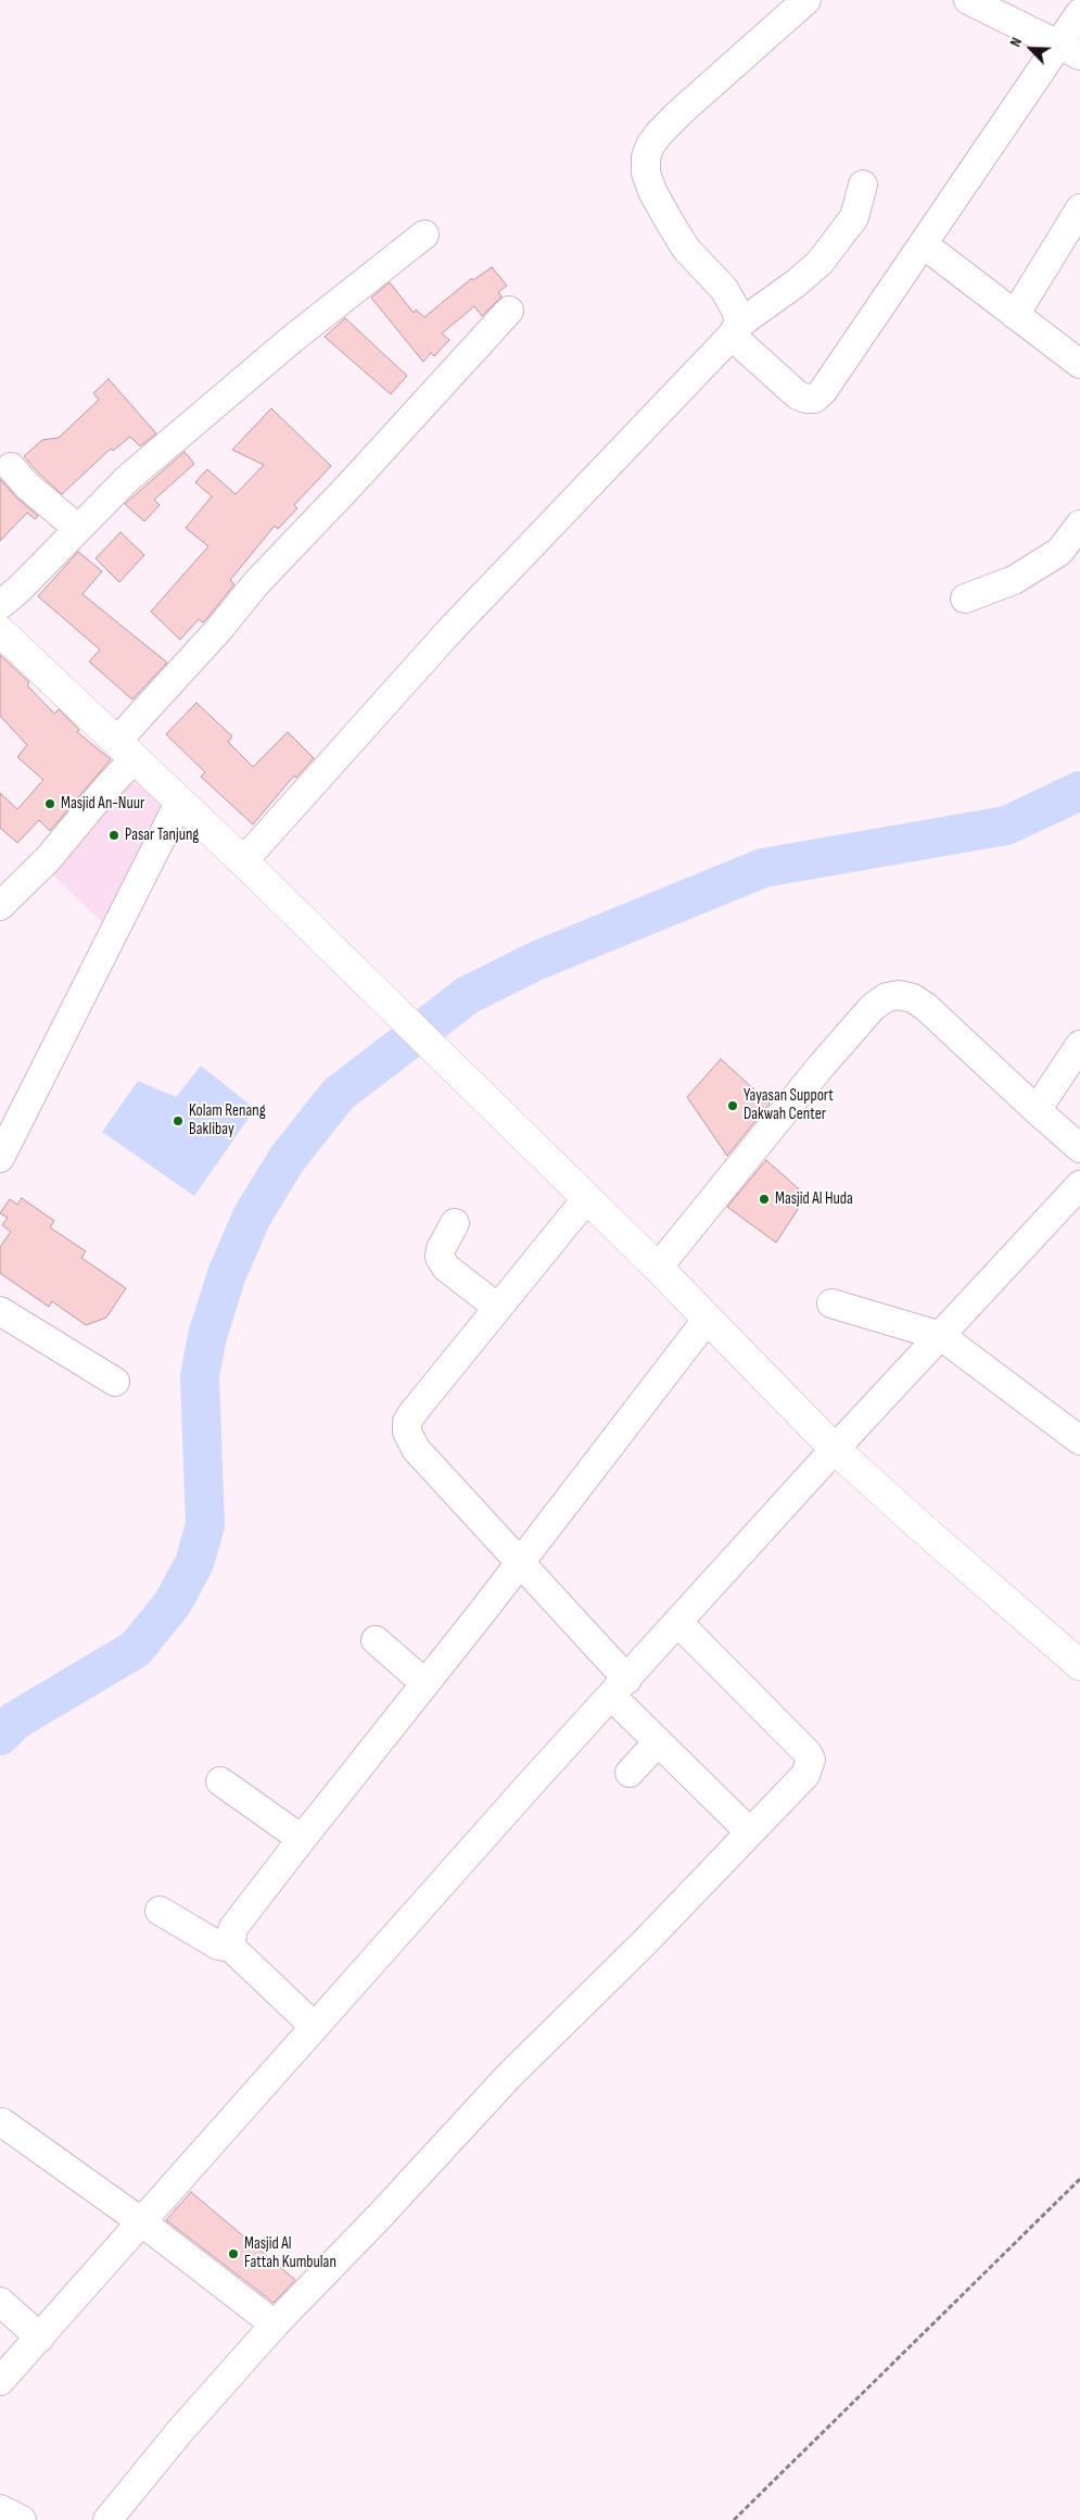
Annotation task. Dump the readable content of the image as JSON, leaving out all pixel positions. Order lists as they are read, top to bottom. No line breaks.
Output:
{"places":["Masjid An-Nuur","Pasar Tanjung","Yayasan Support Dakwah Center","Kolam Renang Baklibay","Masjid Al Huda","Masjid Al Fattah Kumbulan"],"north":"top left"}
